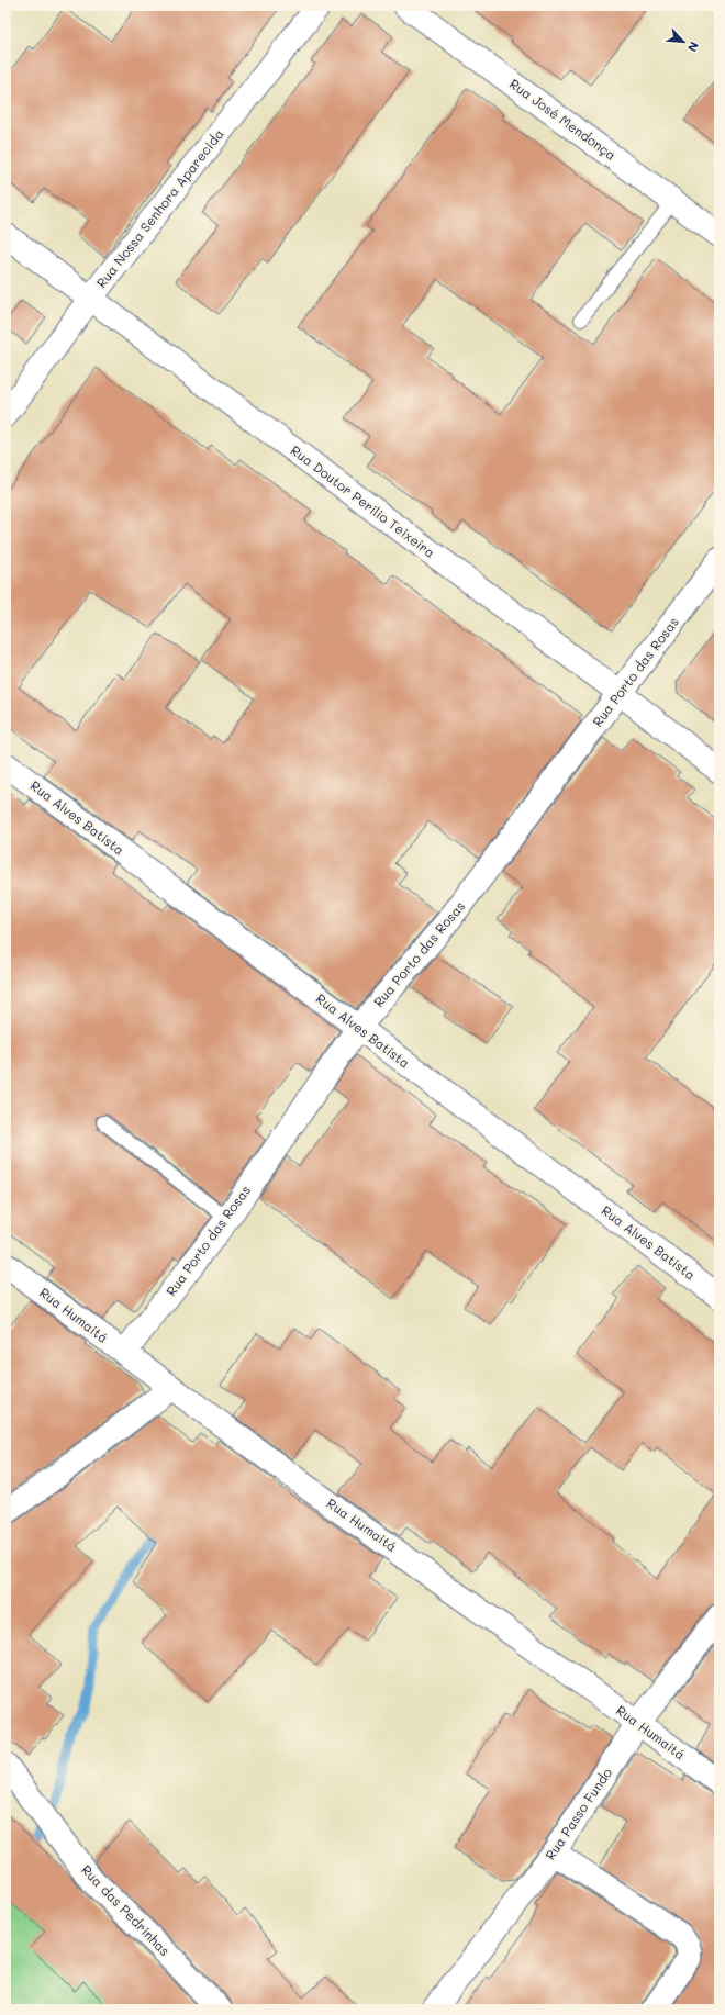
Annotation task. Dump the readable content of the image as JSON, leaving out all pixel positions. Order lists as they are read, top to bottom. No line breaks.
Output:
{"streets":{"street":["Rua José Mendonça","Rua Nossa Senhora Aparecida","Rua Doutor Perilio Teixeira","Rua Porto das Rosas","Rua Alves Batista","Rua Humaitá","Rua Passo Fundo","Rua das Pedrinhas"]},"crossings":[["Rua Nossa Senhora Aparecida","Rua Doutor Perilio Teixeira"],["Rua Doutor Perilio Teixeira","Rua Porto das Rosas"],["Rua Porto das Rosas","Rua Alves Batista"],["Rua Porto das Rosas","Rua Humaitá"],["Rua Humaitá","Rua Passo Fundo"]],"north":"bottom right"}
